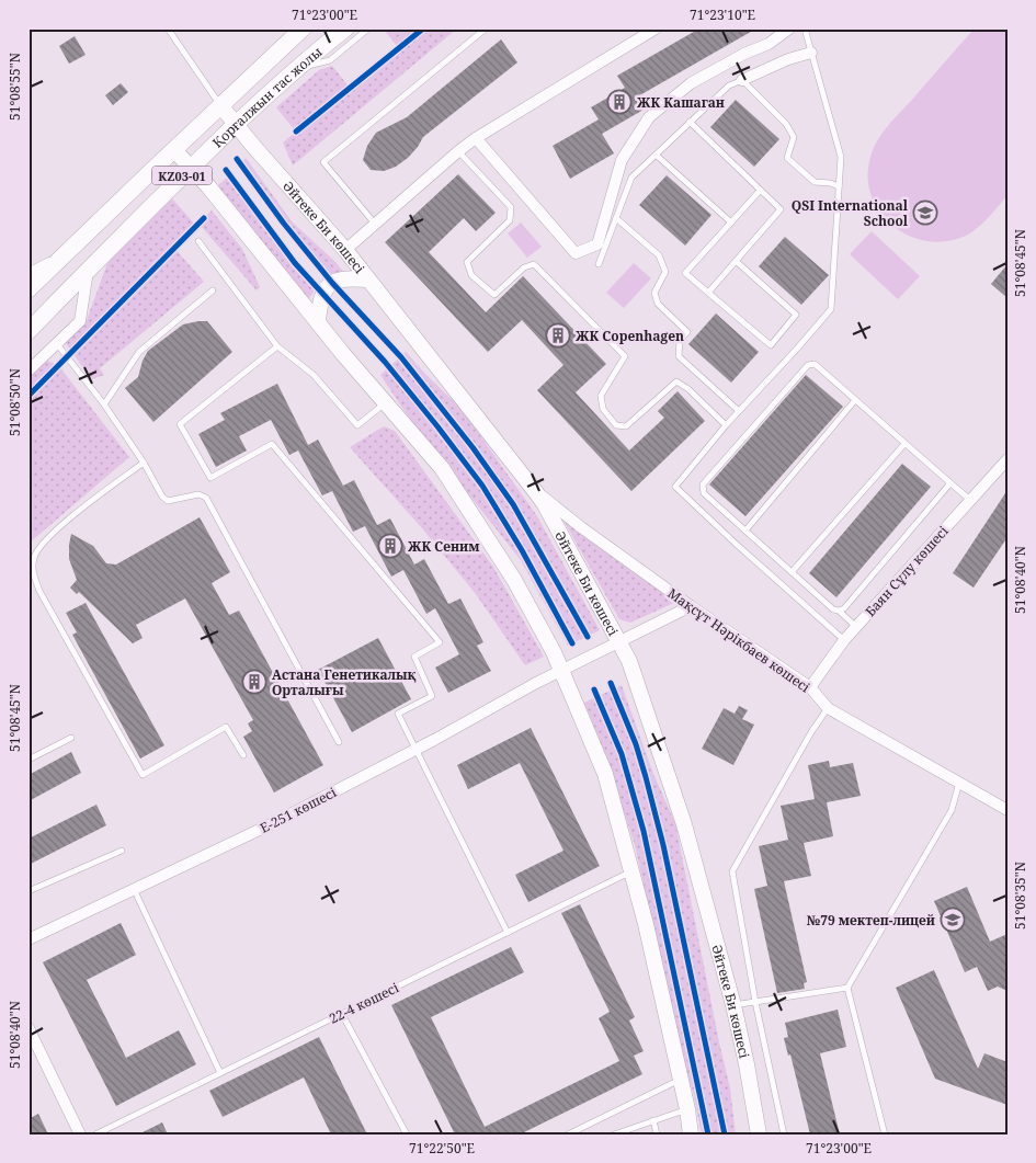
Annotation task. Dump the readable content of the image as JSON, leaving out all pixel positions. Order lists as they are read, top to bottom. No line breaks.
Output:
{"streets":{"main road":["Қорғалжын тас жолы","KZ03-01"],"street":["Әйтеке Би көшесі","Баян Сұлу көшесі","Мақсұт Нәрікбаев көшесі","Е-251 көшесі"],"lane":["22-4 көшесі"]},"crossings":[["Қорғалжын тас жолы","Әйтеке Би көшесі"],["Әйтеке Би көшесі","Мақсұт Нәрікбаев көшесі"],["Әйтеке Би көшесі","Е-251 көшесі"],["Баян Сұлу көшесі","Мақсұт Нәрікбаев көшесі"],["Мақсұт Нәрікбаев көшесі","Е-251 көшесі"]],"places":{"building":["ЖК Кашаган","ЖК Copenhagen","ЖК Сеним","Астана Генетикалық Орталығы"],"school or university":["QSI International School","№79 мектеп-лицей"]},"coordinates":["71°23'00\"E","71°23'10\"E","51°08'55\"N","51°08'45\"N","51°08'50\"N","51°08'40\"N","51°08'35\"N","71°22'50\"E"]}
